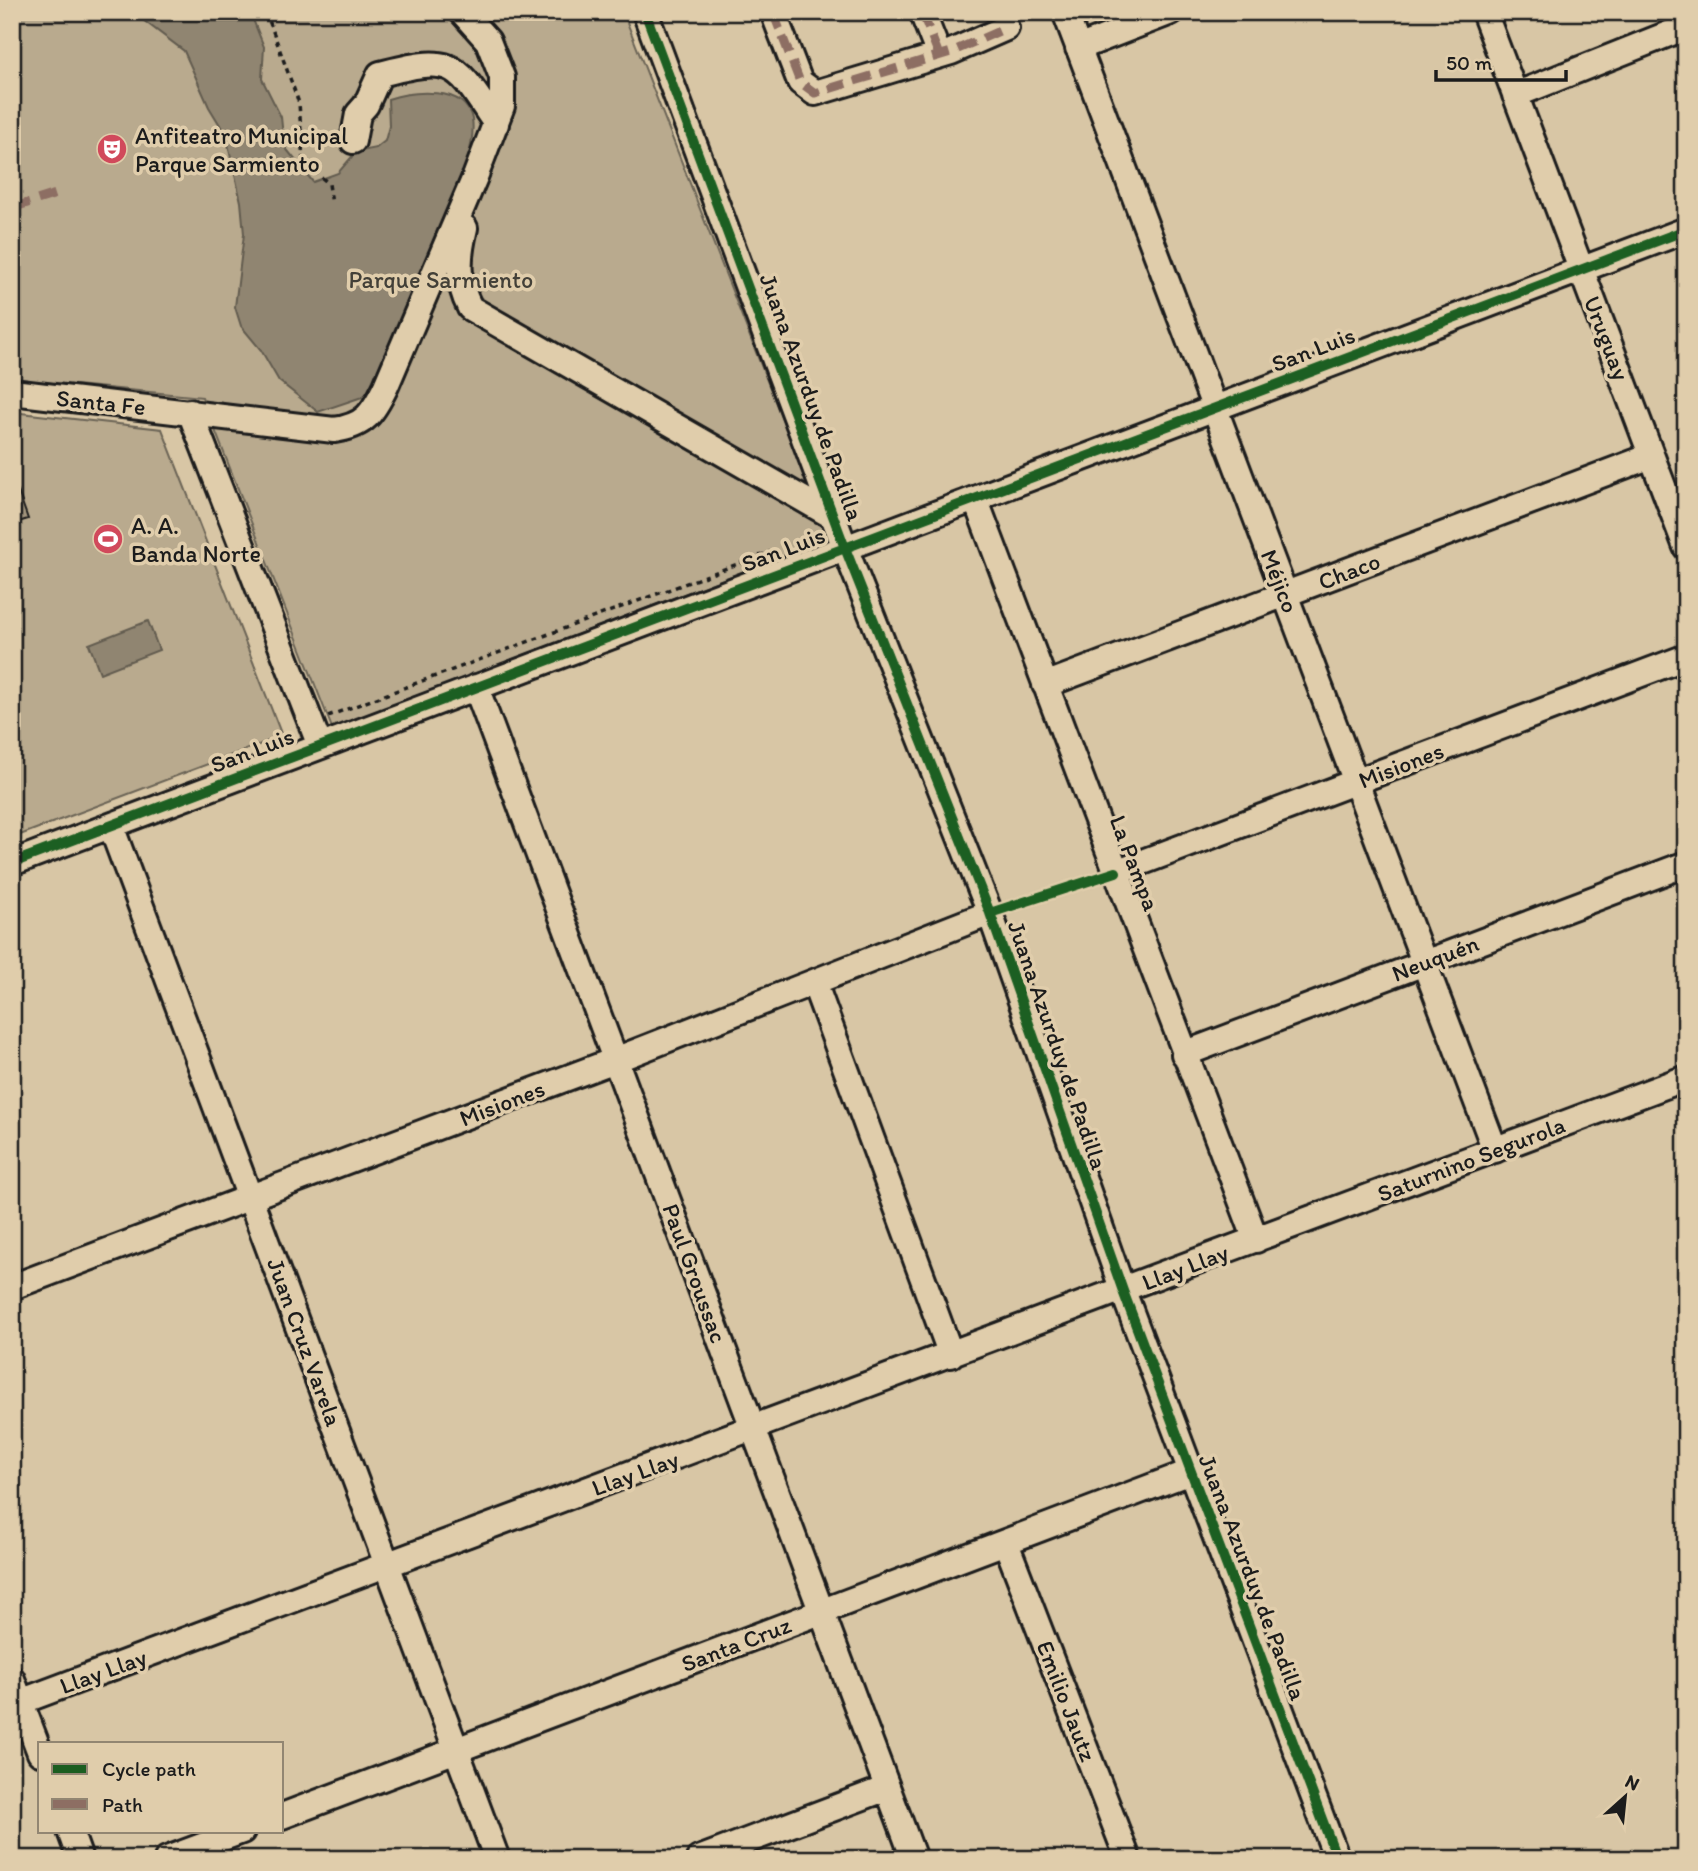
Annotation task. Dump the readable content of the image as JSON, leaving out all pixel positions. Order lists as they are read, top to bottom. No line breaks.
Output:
{"streets":{"street":["Uruguay","San Luis","Juana Azurduy de Padilla","Santa Fe","Chaco","Méjico","Misiones","La Pampa","Neuquén","Saturnino Segurola","Llay Llay","Paul Groussac","Juan Cruz Varela","Santa Cruz","Emilio Jautz"]},"crossings":[["Uruguay","San Luis"],["Uruguay","Chaco"],["San Luis","Juana Azurduy de Padilla"],["San Luis","Méjico"],["San Luis","La Pampa"],["San Luis","Paul Groussac"],["San Luis","Juan Cruz Varela"],["Juana Azurduy de Padilla","Misiones"],["Juana Azurduy de Padilla","Llay Llay"],["Juana Azurduy de Padilla","Santa Cruz"],["Chaco","Méjico"],["Chaco","La Pampa"],["Méjico","Misiones"],["Méjico","Neuquén"],["Méjico","Saturnino Segurola"],["Misiones","La Pampa"],["Misiones","Paul Groussac"],["Misiones","Juan Cruz Varela"],["La Pampa","Neuquén"],["La Pampa","Saturnino Segurola"],["La Pampa","Llay Llay"],["Saturnino Segurola","Llay Llay"],["Llay Llay","Paul Groussac"],["Llay Llay","Juan Cruz Varela"],["Paul Groussac","Santa Cruz"],["Juan Cruz Varela","Santa Cruz"],["Santa Cruz","Emilio Jautz"]],"parks":["Parque Sarmiento"],"places":{"theatre":["Anfiteatro Municipal Parque Sarmiento"],"sports":["A. A. Banda Norte"]},"legend":["Cycle path","Path"],"scale_bar":"50 m","north":"top right"}
